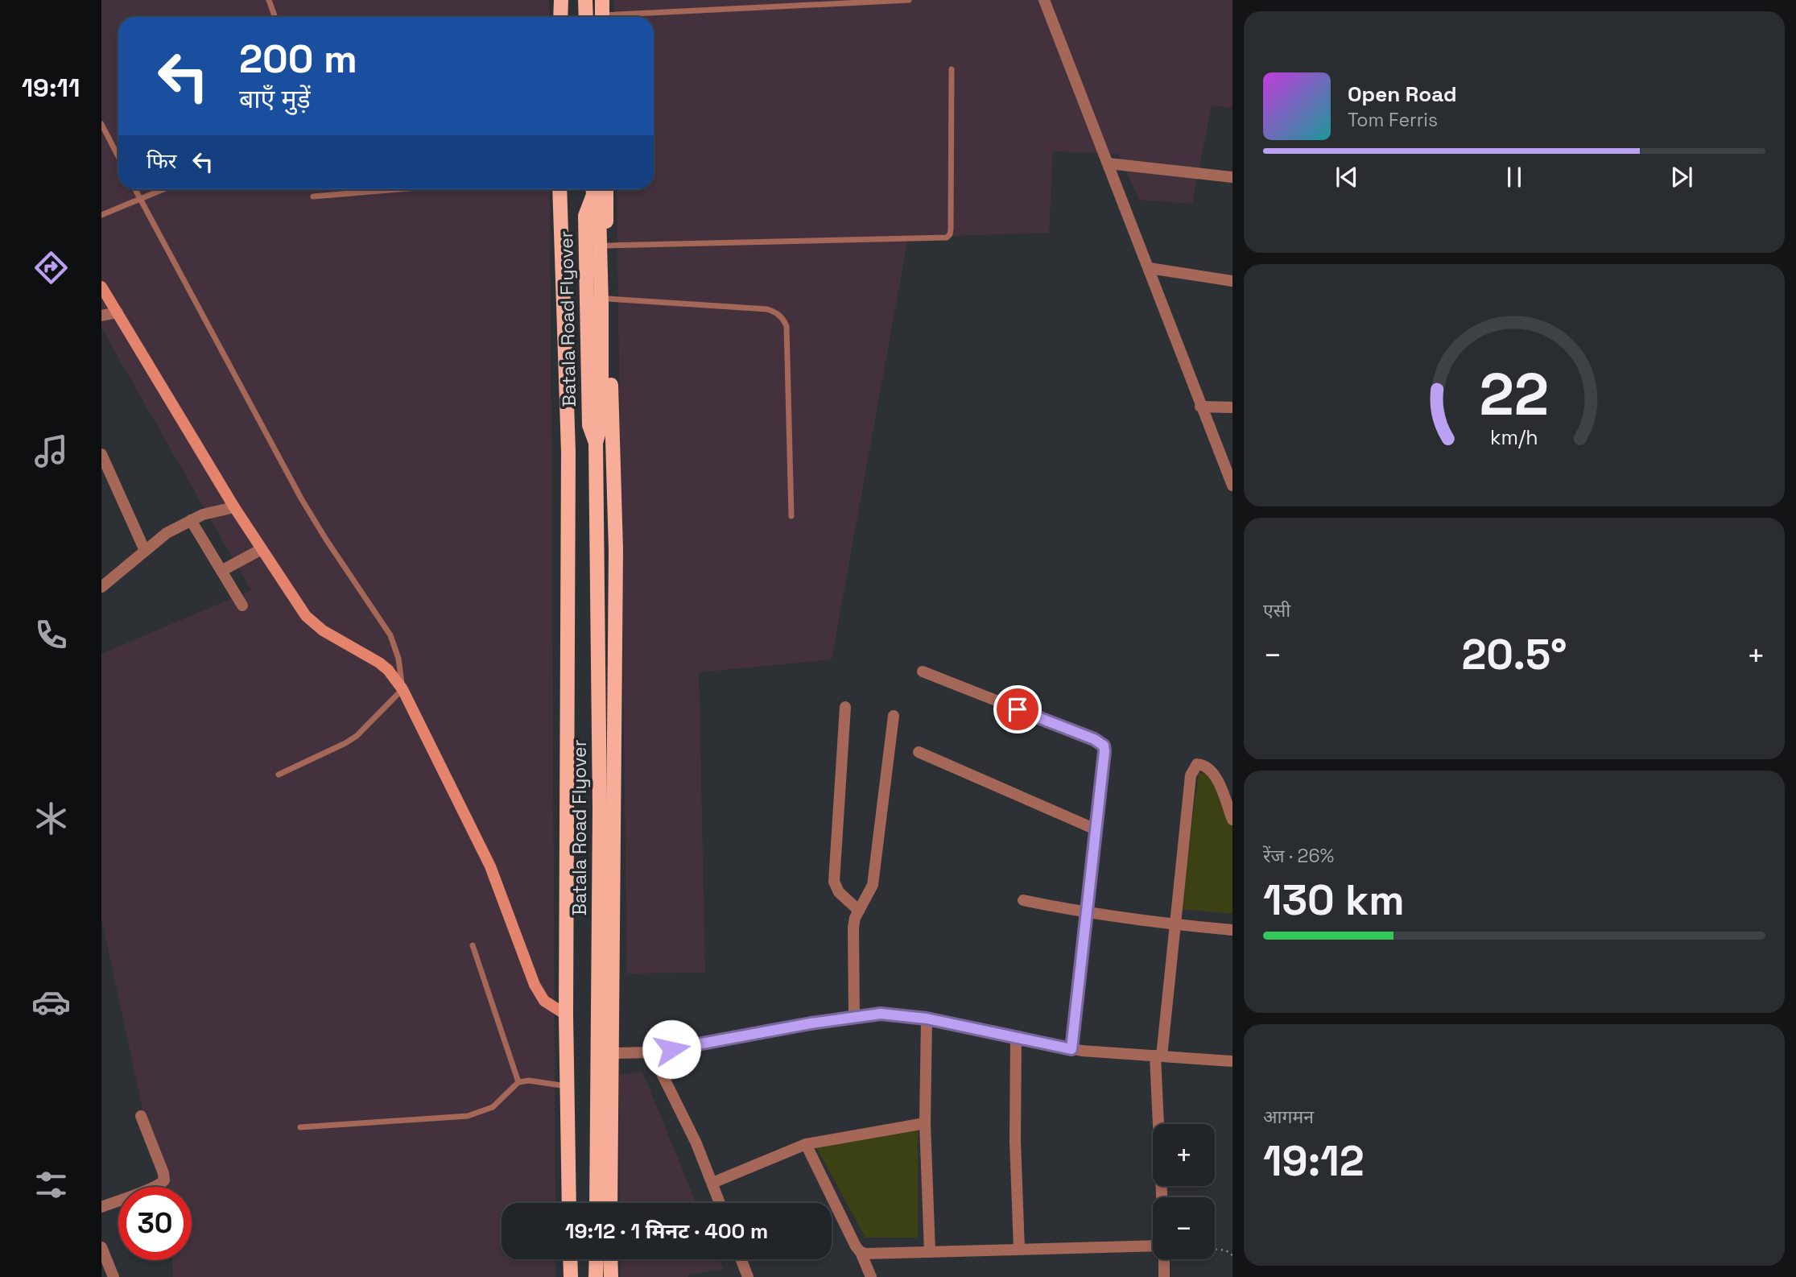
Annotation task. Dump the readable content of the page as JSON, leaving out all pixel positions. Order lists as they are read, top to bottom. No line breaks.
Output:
{"streets":{"main road":["Batala Road Flyover"]},"page":{"tabs":"19:11","turn":["200 m","बाएँ मुड़ें"],"song":["Open Road","Tom Ferris"],"then":"फिर","tile":["एसी",["रेंज · 26%","130 km"],["आगमन","19:12"]],"heat":["−","20.5°","+"],"map_buttons":["+","−"],"limit":"30","trip":"19:12 · 1 मिनट · 400 m","gauge":["22","km/h"]}}
